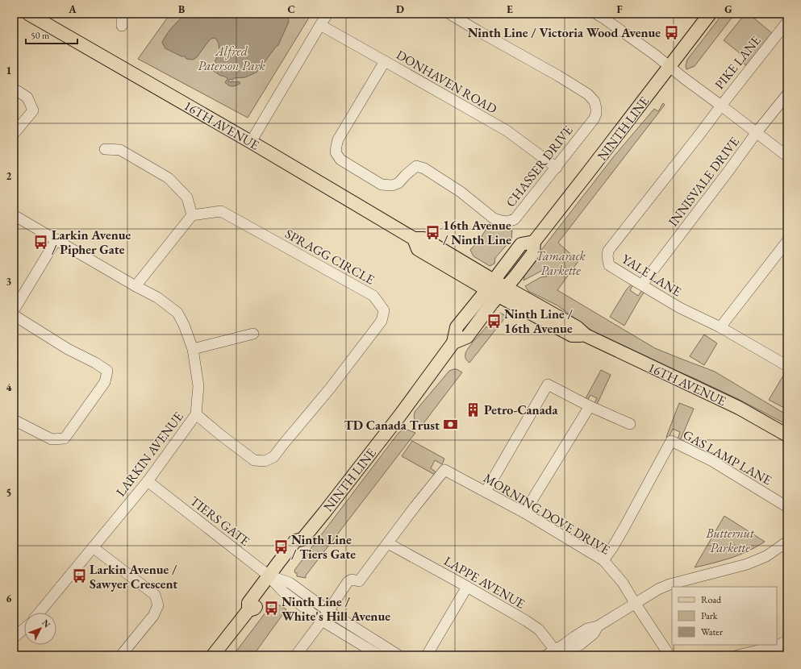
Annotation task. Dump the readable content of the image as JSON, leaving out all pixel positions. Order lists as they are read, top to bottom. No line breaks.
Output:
{"streets":{"main road":["16TH AVENUE","NINTH LINE"],"street":["PIKE LANE","DONHAVEN ROAD","CHASSER DRIVE","INNISVALE DRIVE","SPRAGG CIRCLE","YALE LANE","LARKIN AVENUE","GAS LAMP LANE","MORNING DOVE DRIVE","TIERS GATE","LAPPE AVENUE"]},"crossings":[["PIKE LANE","YALE LANE"],["DONHAVEN ROAD","CHASSER DRIVE"],["16TH AVENUE","NINTH LINE"],["NINTH LINE","TIERS GATE"],["INNISVALE DRIVE","YALE LANE"],["SPRAGG CIRCLE","LARKIN AVENUE"],["LARKIN AVENUE","TIERS GATE"],["GAS LAMP LANE","MORNING DOVE DRIVE"],["MORNING DOVE DRIVE","LAPPE AVENUE"]],"parks":["Alfred Paterson Park","Tamarack Parkette","Butternut Parkette"],"places":{"bus stop":["Ninth Line / Victoria Wood Avenue","16th Avenue / Ninth Line","Larkin Avenue / Pipher Gate","Ninth Line / 16th Avenue","Ninth Line / Tiers Gate","Larkin Avenue / Sawyer Crescent","Ninth Line / White's Hill Avenue"],"building":["Petro-Canada"],"bank":["TD Canada Trust"]},"legend":["Road","Park","Water"],"scale_bar":"50 m","north":"top right","grid":{"columns":["A","B","C","D","E","F","G"],"rows":["1","2","3","4","5","6"]}}
